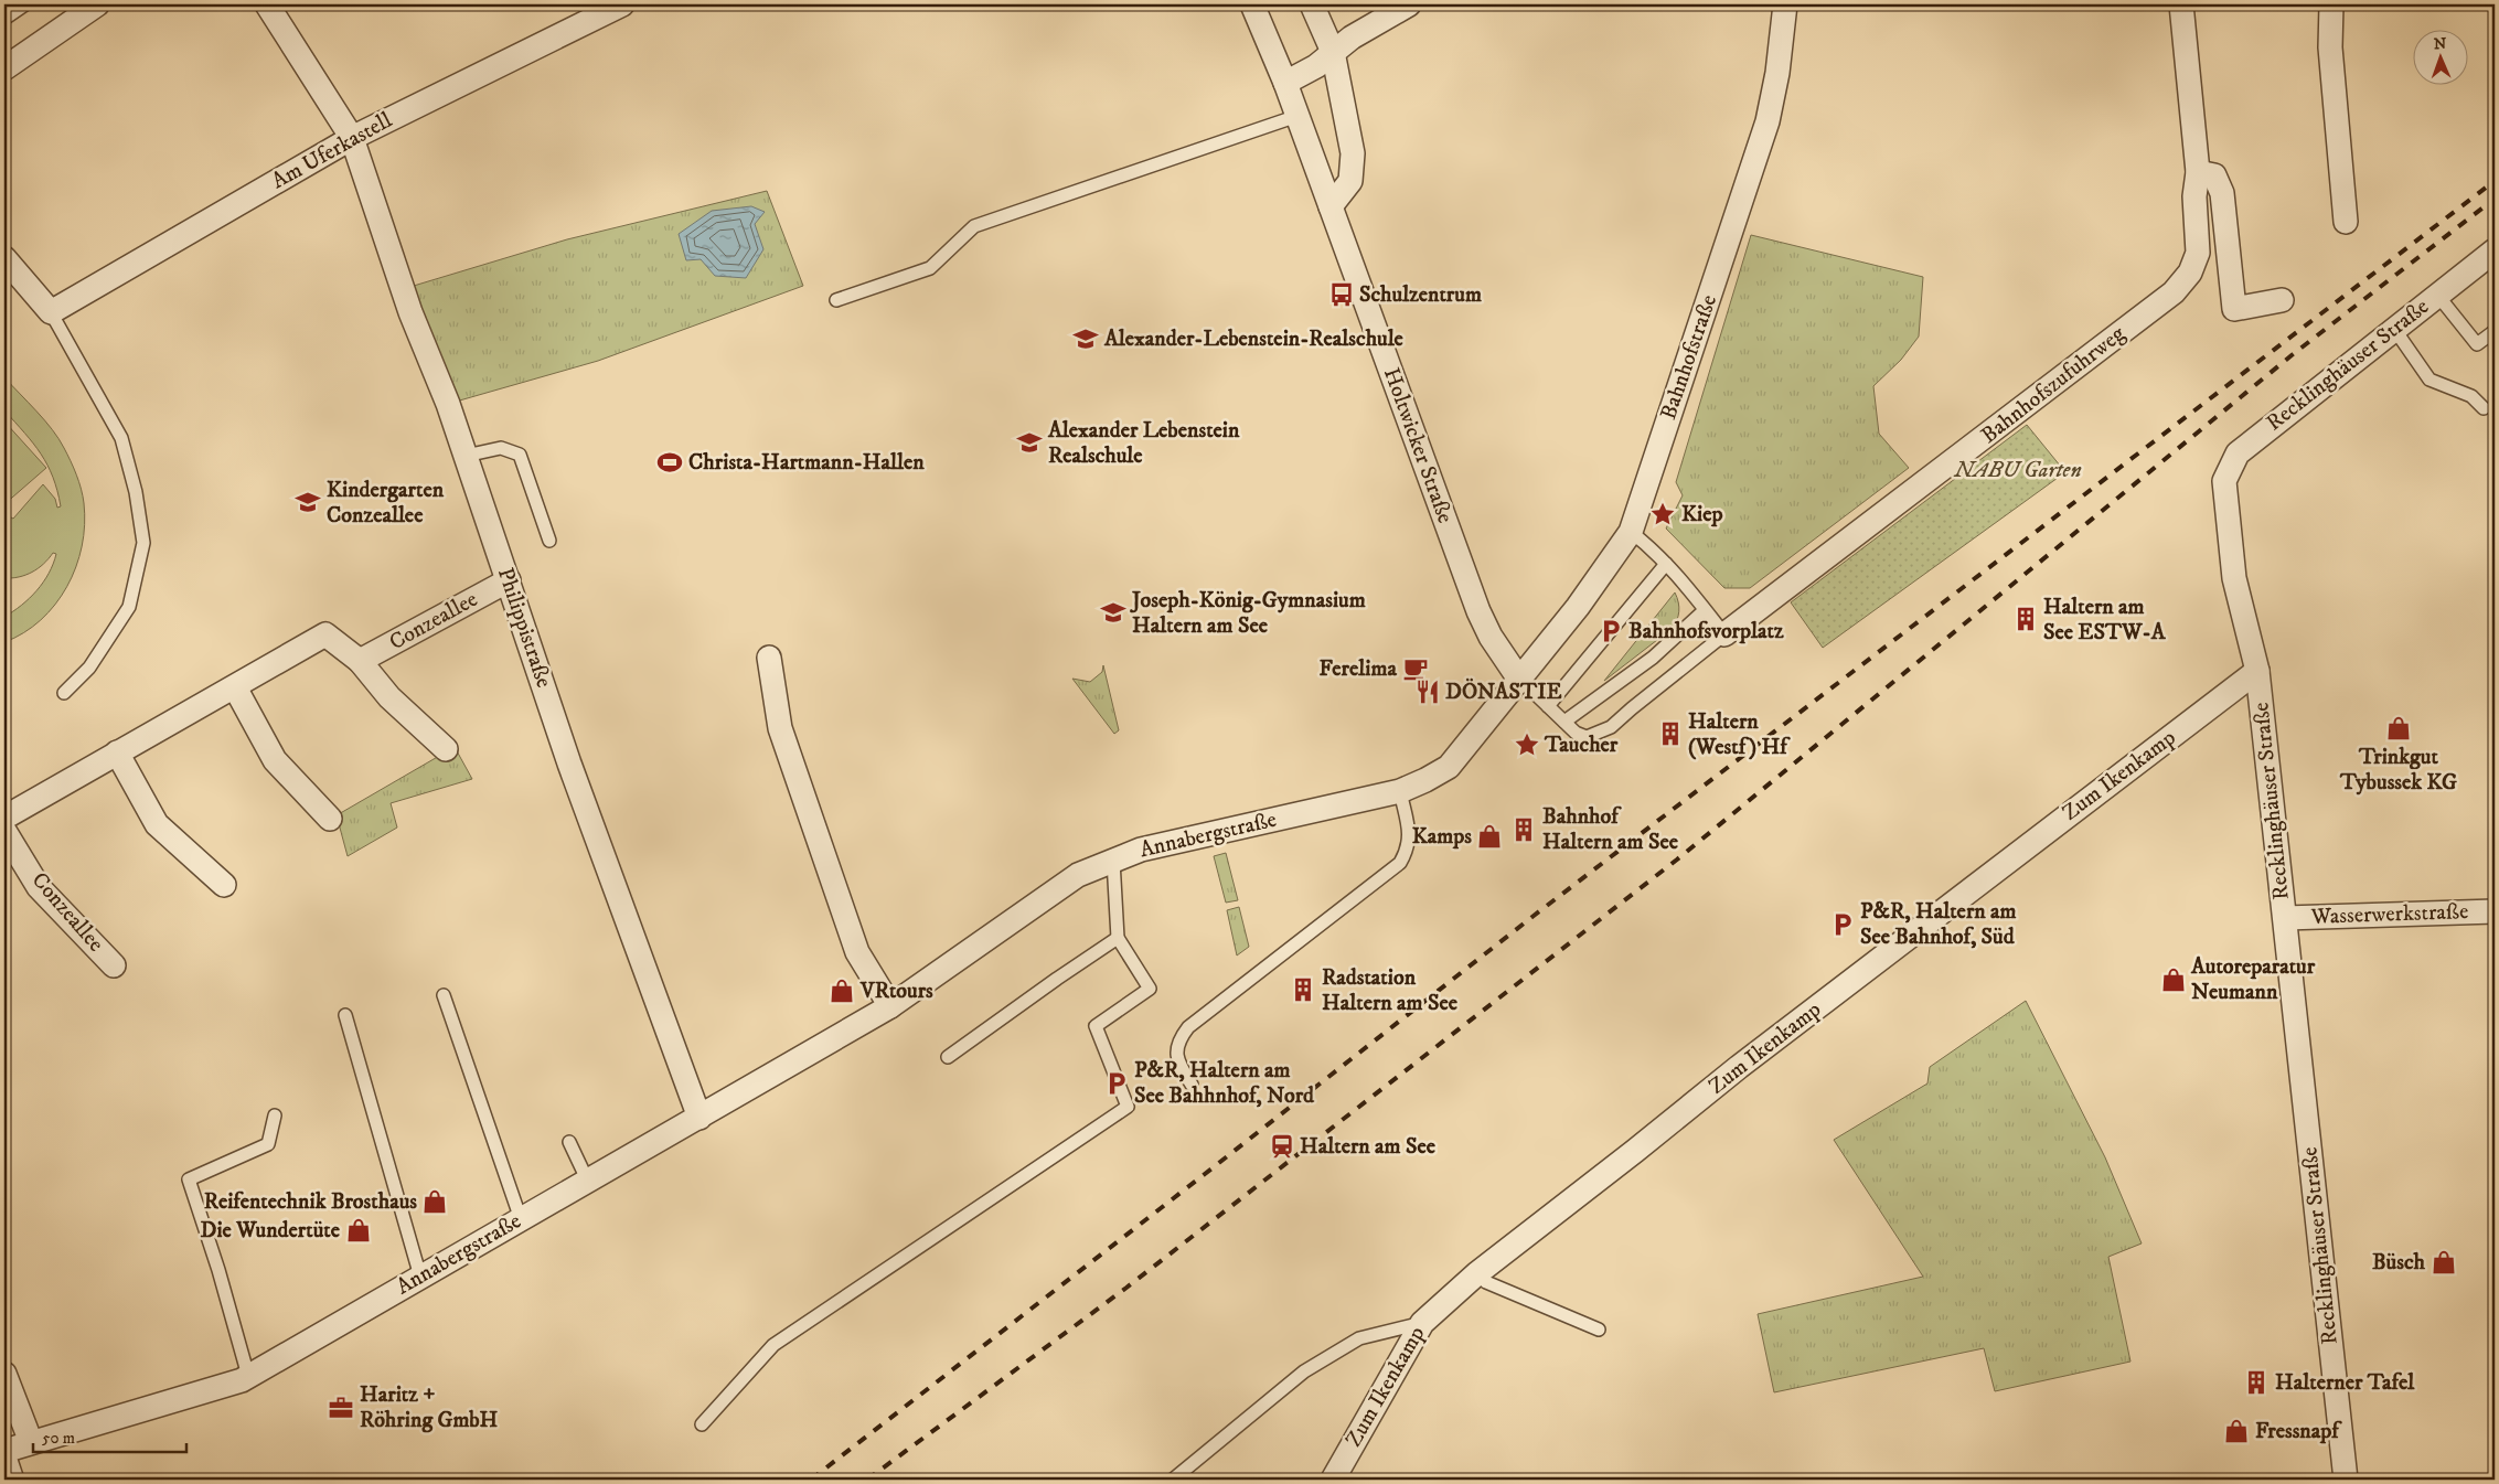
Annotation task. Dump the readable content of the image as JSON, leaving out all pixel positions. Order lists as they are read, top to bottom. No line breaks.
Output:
{"streets":{"street":["Am Uferkastell","Bahnhofstraße","Recklinghäuser Straße","Bahnhofszufuhrweg","Holtwicker Straße","Conzeallee","Philippistraße","Zum Ikenkamp","Annabergstraße","Wasserwerkstraße"]},"crossings":[["Am Uferkastell","Philippistraße"],["Bahnhofstraße","Holtwicker Straße"],["Bahnhofstraße","Annabergstraße"],["Recklinghäuser Straße","Zum Ikenkamp"],["Recklinghäuser Straße","Wasserwerkstraße"],["Holtwicker Straße","Annabergstraße"],["Conzeallee","Philippistraße"],["Philippistraße","Annabergstraße"]],"parks":["NABU Garten"],"places":{"bus stop":["Schulzentrum"],"school or university":["Alexander-Lebenstein-Realschule","Alexander Lebenstein Realschule","Kindergarten Conzeallee","Joseph-König-Gymnasium Haltern am See"],"sports":["Christa-Hartmann-Hallen"],"place":["Kiep","Taucher"],"building":["Haltern am See ESTW-A","Haltern (Westf) Hf","Bahnhof Haltern am See","Radstation Haltern am See","Halterner Tafel"],"parking":["Bahnhofsvorplatz","P&R, Haltern am See Bahnhof, Süd","P&R, Haltern am See Bahhnhof, Nord"],"cafe":["Ferelima"],"restaurant":["DÖNASTIE"],"shop":["Trinkgut Tybussek KG","Kamps","Autoreparatur Neumann","VRtours","Reifentechnik Brosthaus","Die Wundertüte","Büsch","Fressnapf"],"station":["Haltern am See"],"office":["Haritz + Röhring GmbH"]},"scale_bar":"50 m","north":"top"}
